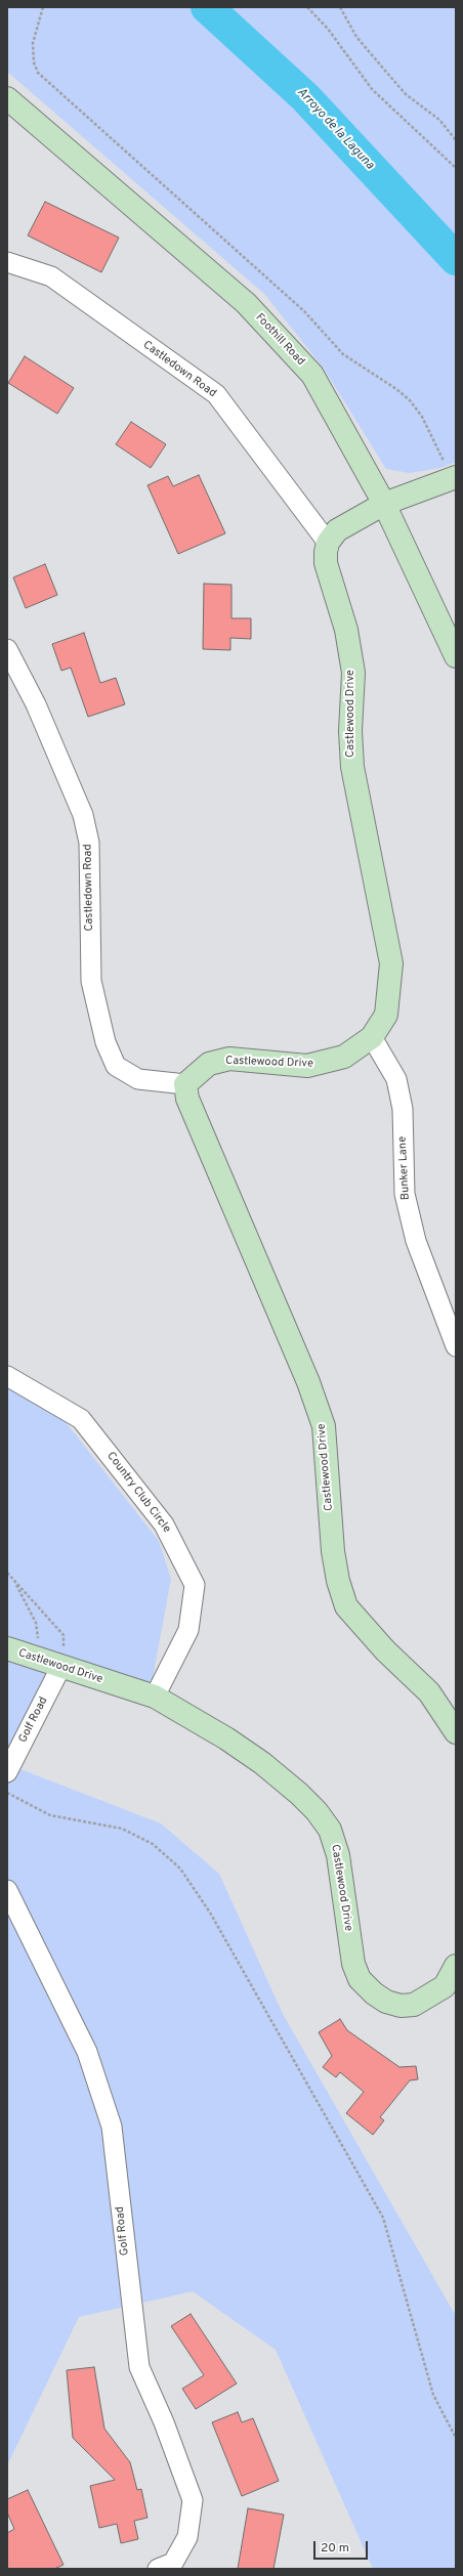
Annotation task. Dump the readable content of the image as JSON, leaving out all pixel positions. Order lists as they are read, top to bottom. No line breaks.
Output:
{"streets":{"street":["Foothill Road","Castledown Road","Castlewood Drive","Bunker Lane","Country Club Circle","Golf Road"]},"crossings":[["Castledown Road","Castlewood Drive"],["Castlewood Drive","Bunker Lane"],["Castlewood Drive","Country Club Circle"],["Castlewood Drive","Golf Road"]],"water":["Arroyo de la Laguna"],"scale_bar":"20 m"}
